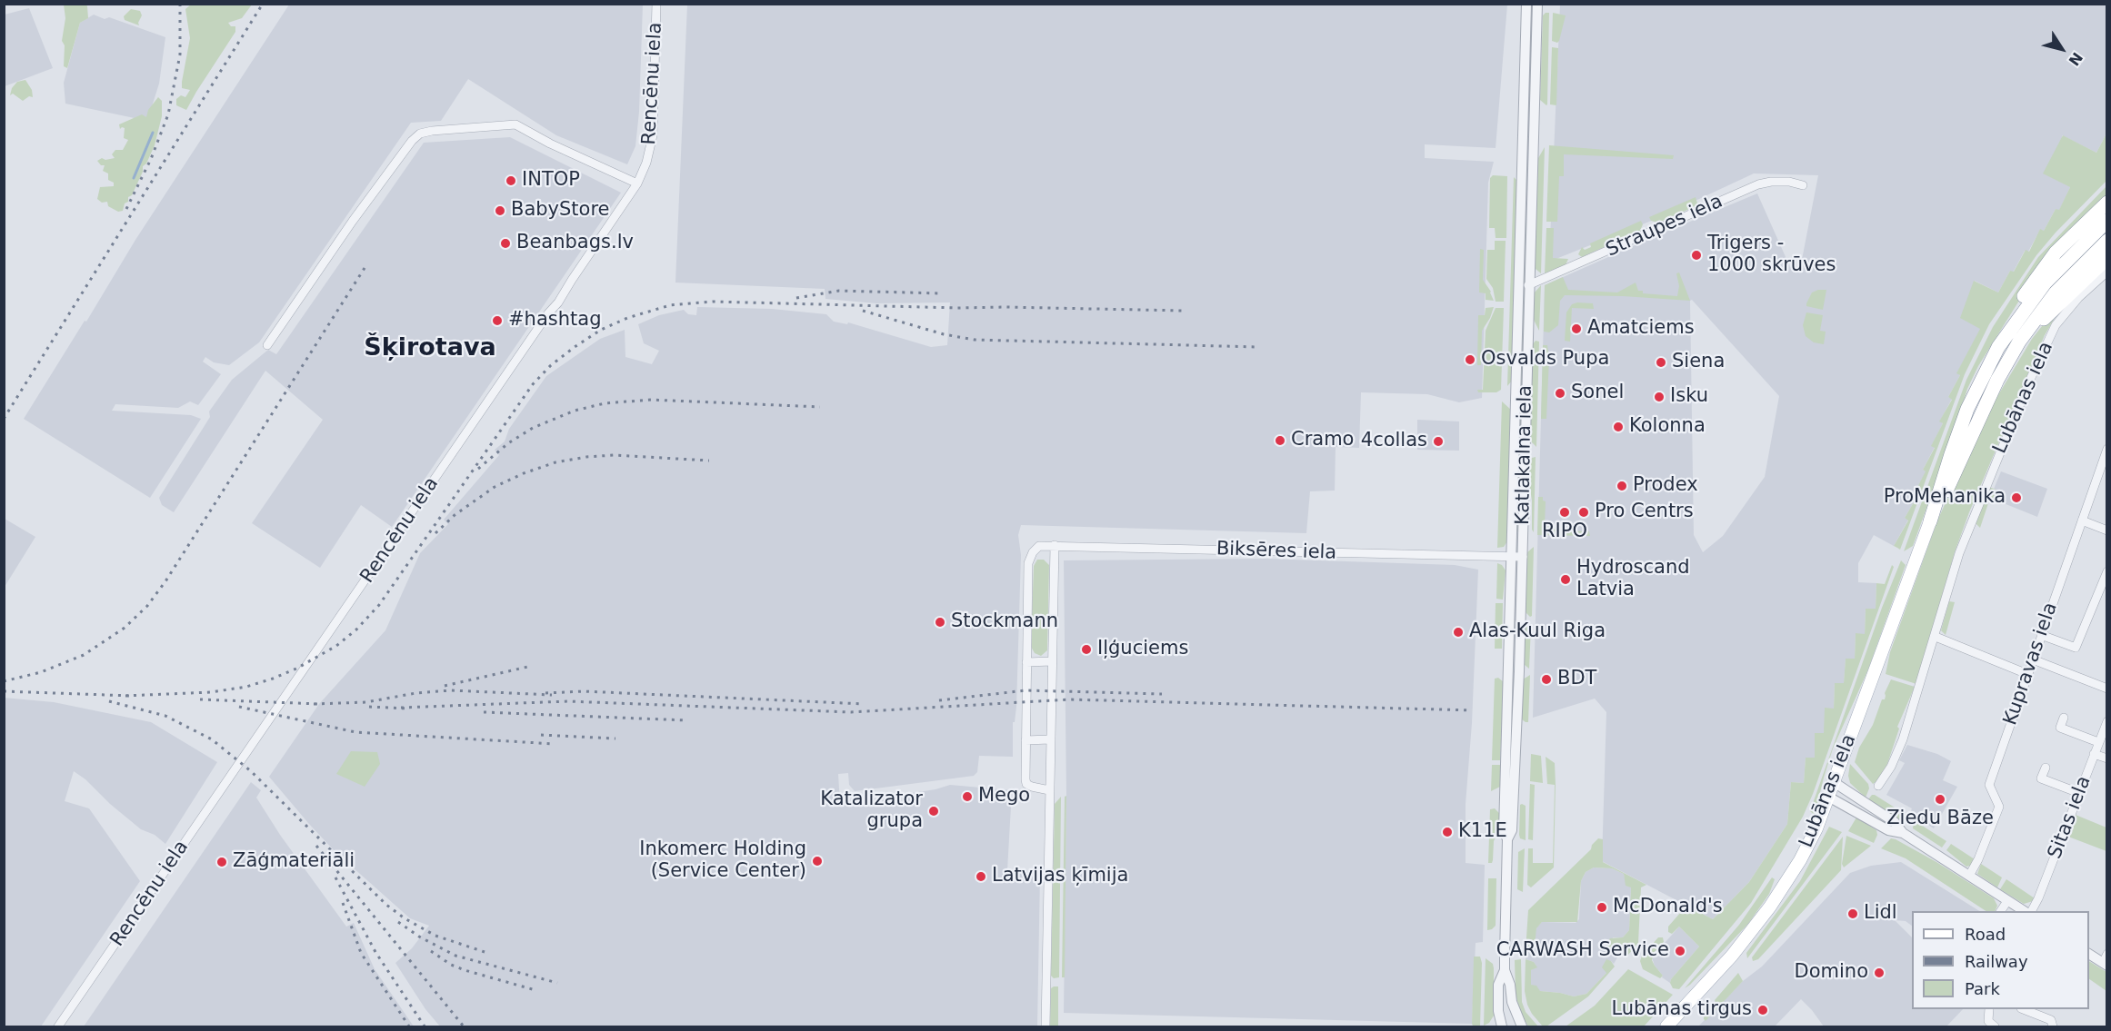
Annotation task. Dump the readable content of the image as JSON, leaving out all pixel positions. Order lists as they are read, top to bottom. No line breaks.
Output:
{"streets":{"highway":["Lubānas iela"],"street":["Rencēnu iela","Straupes iela","Katlakalna iela","Biksēres iela","Kupravas iela","Sitas iela"]},"crossings":[["Straupes iela","Katlakalna iela"],["Katlakalna iela","Biksēres iela"]],"districts":["Šķirotava"],"places":["INTOP","BabyStore","Beanbags.lv","Trigers - 1000 skrūves","#hashtag","Amatciems","Osvalds Pupa","Siena","Sonel","Isku","Kolonna","Cramo","4collas","Prodex","ProMehanika","RIPO","Pro Centrs","Hydroscand Latvia","Stockmann","Alas-Kuul Riga","Iļģuciems","BDT","Mego","Ziedu Bāze","Katalizator grupa","K11E","Inkomerc Holding (Service Center)","Zāģmateriāli","Latvijas ķīmija","McDonald's","Lidl","CARWASH Service","Domino","Lubānas tirgus"],"legend":["Road","Railway","Park"],"north":"bottom right"}
